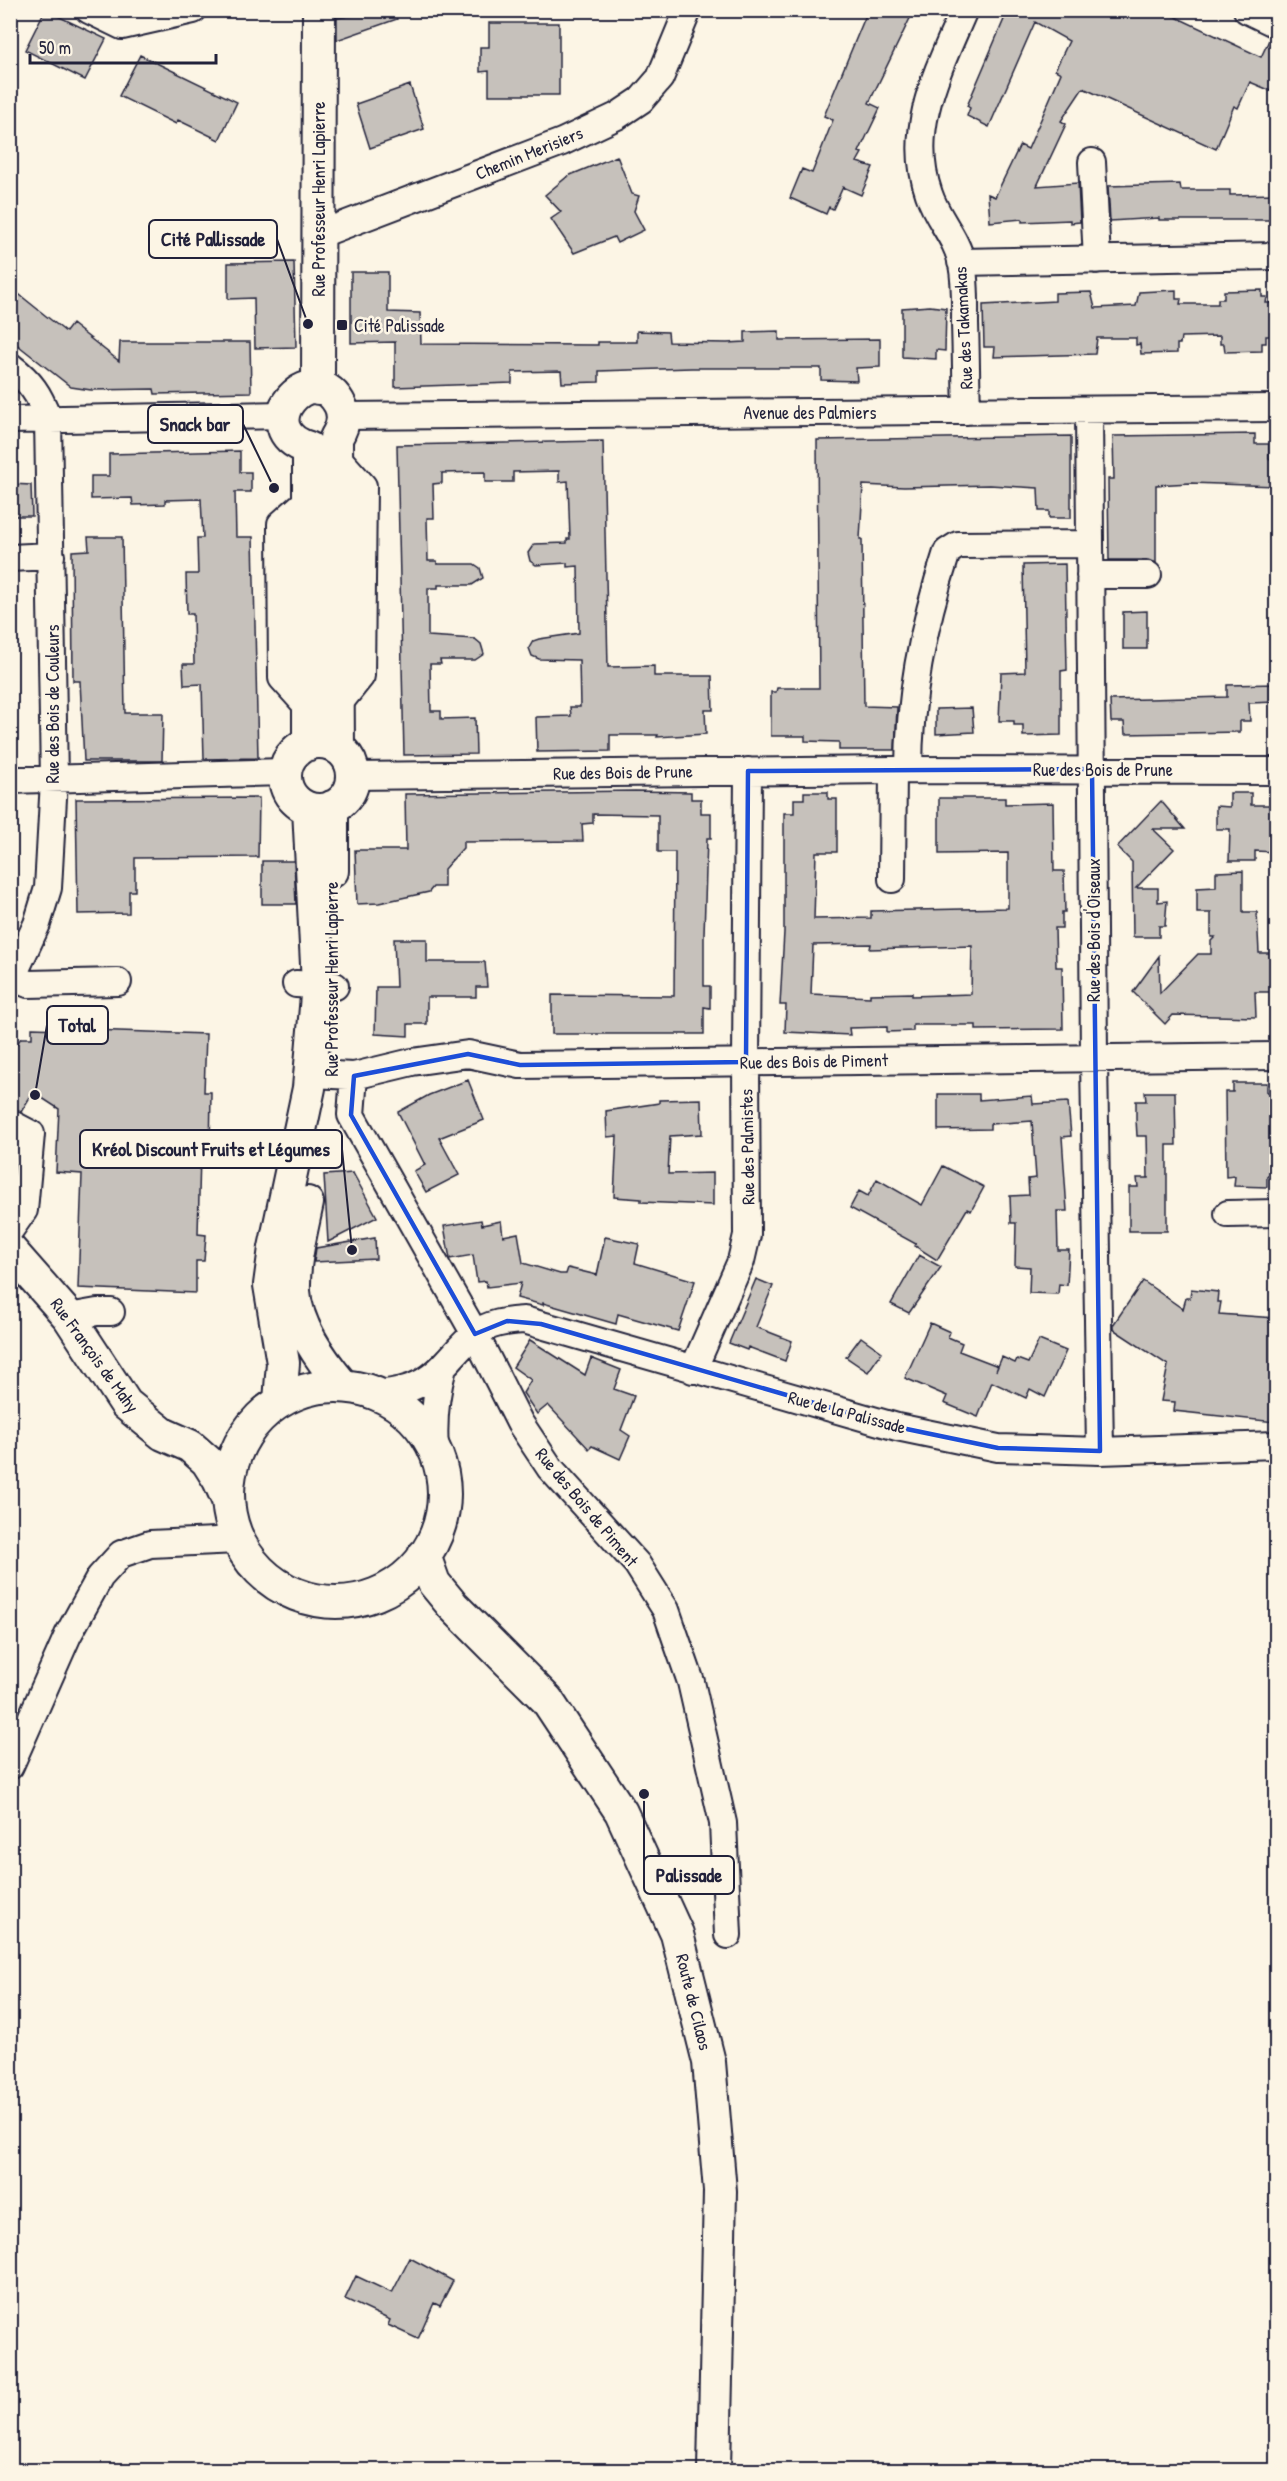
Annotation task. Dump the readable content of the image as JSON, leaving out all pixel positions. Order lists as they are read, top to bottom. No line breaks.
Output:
{"streets":{"main road":["Rue Professeur Henri Lapierre","Rue François de Mahy","Route de Cilaos"],"street":["Chemin Merisiers","Rue des Takamakas","Avenue des Palmiers","Rue des Bois de Couleurs","Rue des Bois de Prune","Rue des Bois d'Oiseaux","Rue des Bois de Piment","Rue des Palmistes","Rue de la Palissade"]},"crossings":[["Chemin Merisiers","Rue Professeur Henri Lapierre"],["Rue Professeur Henri Lapierre","Avenue des Palmiers"],["Rue Professeur Henri Lapierre","Rue des Bois de Prune"],["Rue Professeur Henri Lapierre","Rue des Bois de Piment"],["Rue des Takamakas","Avenue des Palmiers"],["Avenue des Palmiers","Rue des Bois d'Oiseaux"],["Rue des Bois de Prune","Rue des Bois d'Oiseaux"],["Rue des Bois de Prune","Rue des Palmistes"],["Rue des Bois d'Oiseaux","Rue des Bois de Piment"],["Rue des Bois d'Oiseaux","Rue de la Palissade"],["Rue des Bois de Piment","Rue des Palmistes"],["Rue des Bois de Piment","Rue de la Palissade"],["Rue des Palmistes","Rue de la Palissade"]],"places":{"other":["Cité Pallissade","Snack bar","Total","Kréol Discount Fruits et Légumes","Palissade"],"transit":["Cité Palissade"]},"scale_bar":"50 m"}
